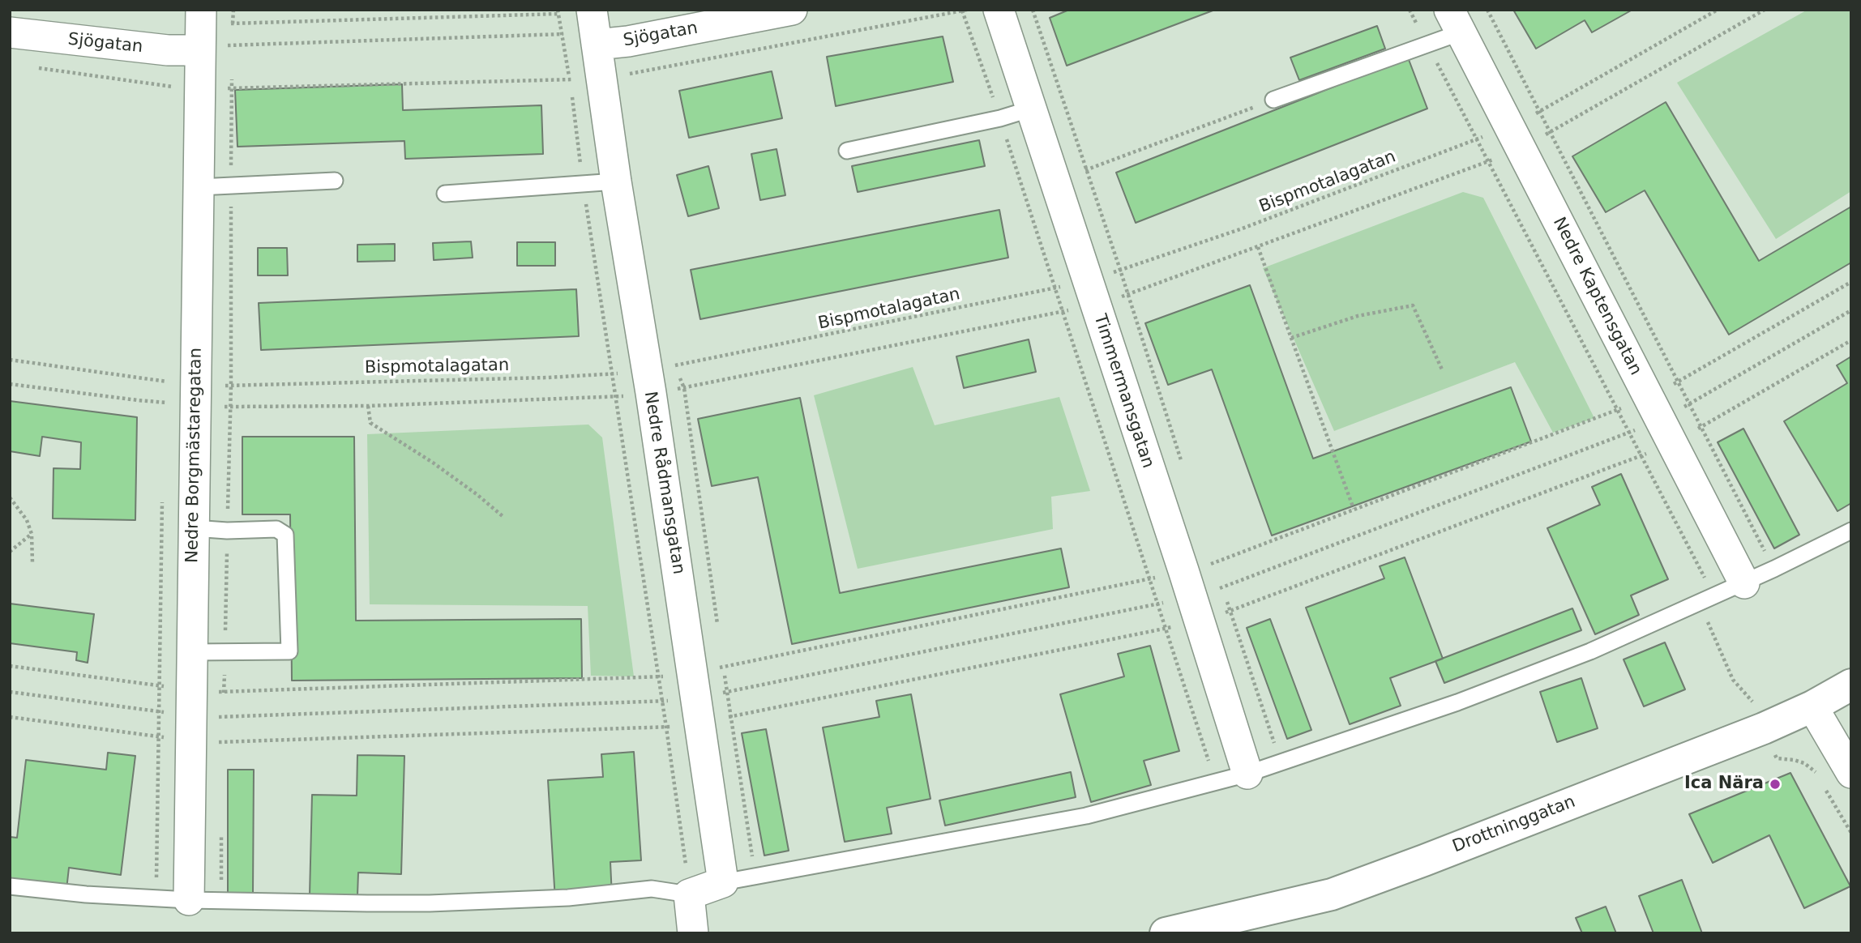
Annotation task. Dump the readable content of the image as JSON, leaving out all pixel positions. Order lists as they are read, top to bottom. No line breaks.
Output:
{"streets":{"street":["Sjögatan","Nedre Kaptensgatan","Timmermansgatan","Nedre Borgmästaregatan","Nedre Rådmansgatan","Drottninggatan"],"path":["Bispmotalagatan"]},"crossings":[["Sjögatan","Nedre Borgmästaregatan"],["Sjögatan","Nedre Rådmansgatan"],["Bispmotalagatan","Nedre Kaptensgatan"],["Bispmotalagatan","Timmermansgatan"],["Bispmotalagatan","Nedre Borgmästaregatan"],["Bispmotalagatan","Nedre Rådmansgatan"]],"places":["Ica Nära"]}
